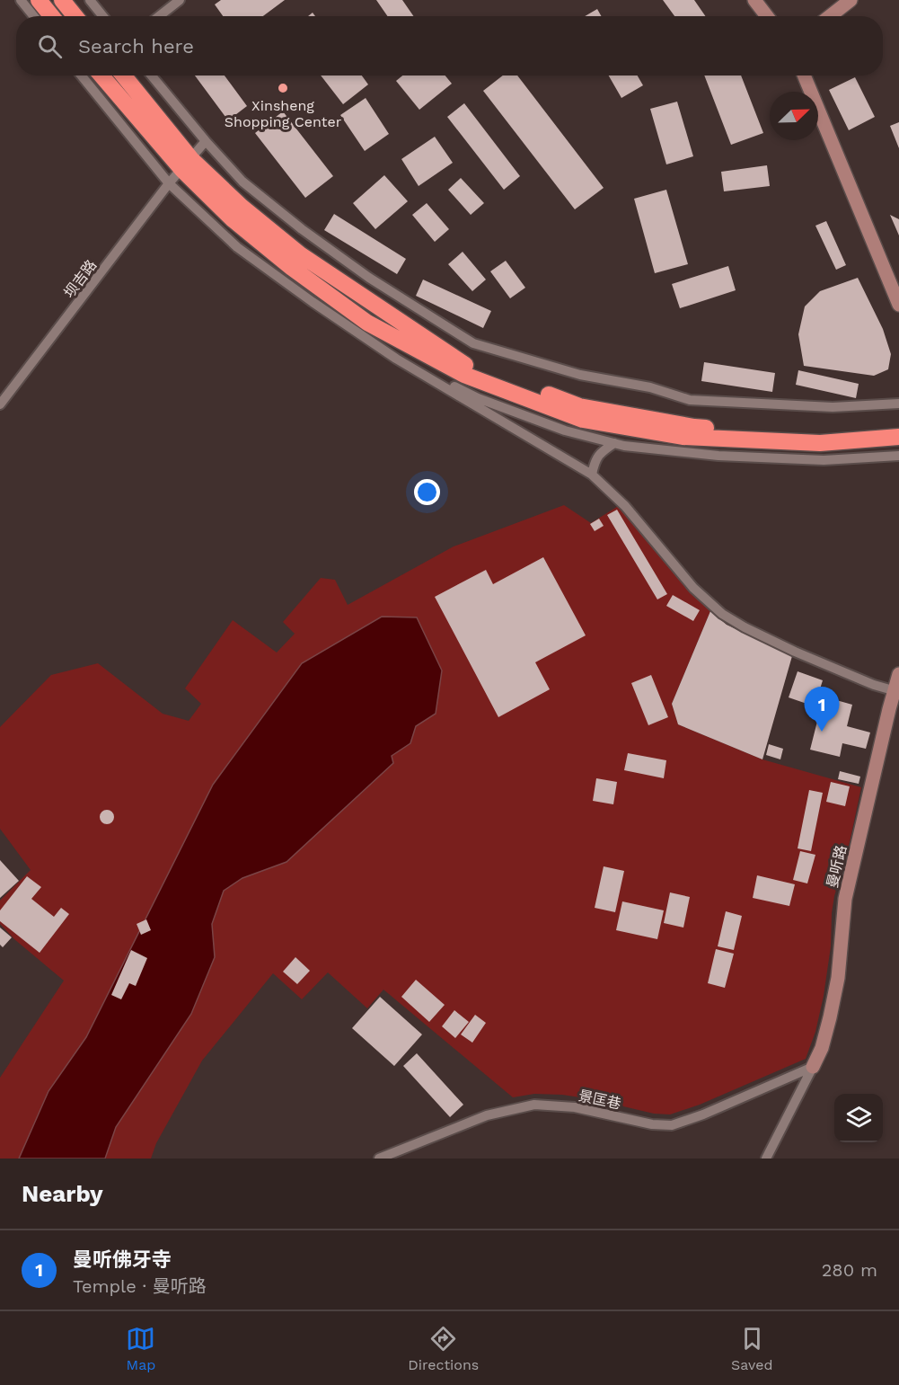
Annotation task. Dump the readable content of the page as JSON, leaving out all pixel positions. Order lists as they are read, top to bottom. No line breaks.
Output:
{"streets":{"street":["坝吉路","曼听路","景匡巷"]},"crossings":[["曼听路","景匡巷"]],"places":["Xinsheng Shopping Center"],"north":"top right","page":{"search":"Search here","pins":"1","heading":"Nearby","list":[{"mark":"1","name":"曼听佛牙寺","note":"Temple · 曼听路","value":"280 m"}],"nav":["Map","Directions","Saved"]}}
